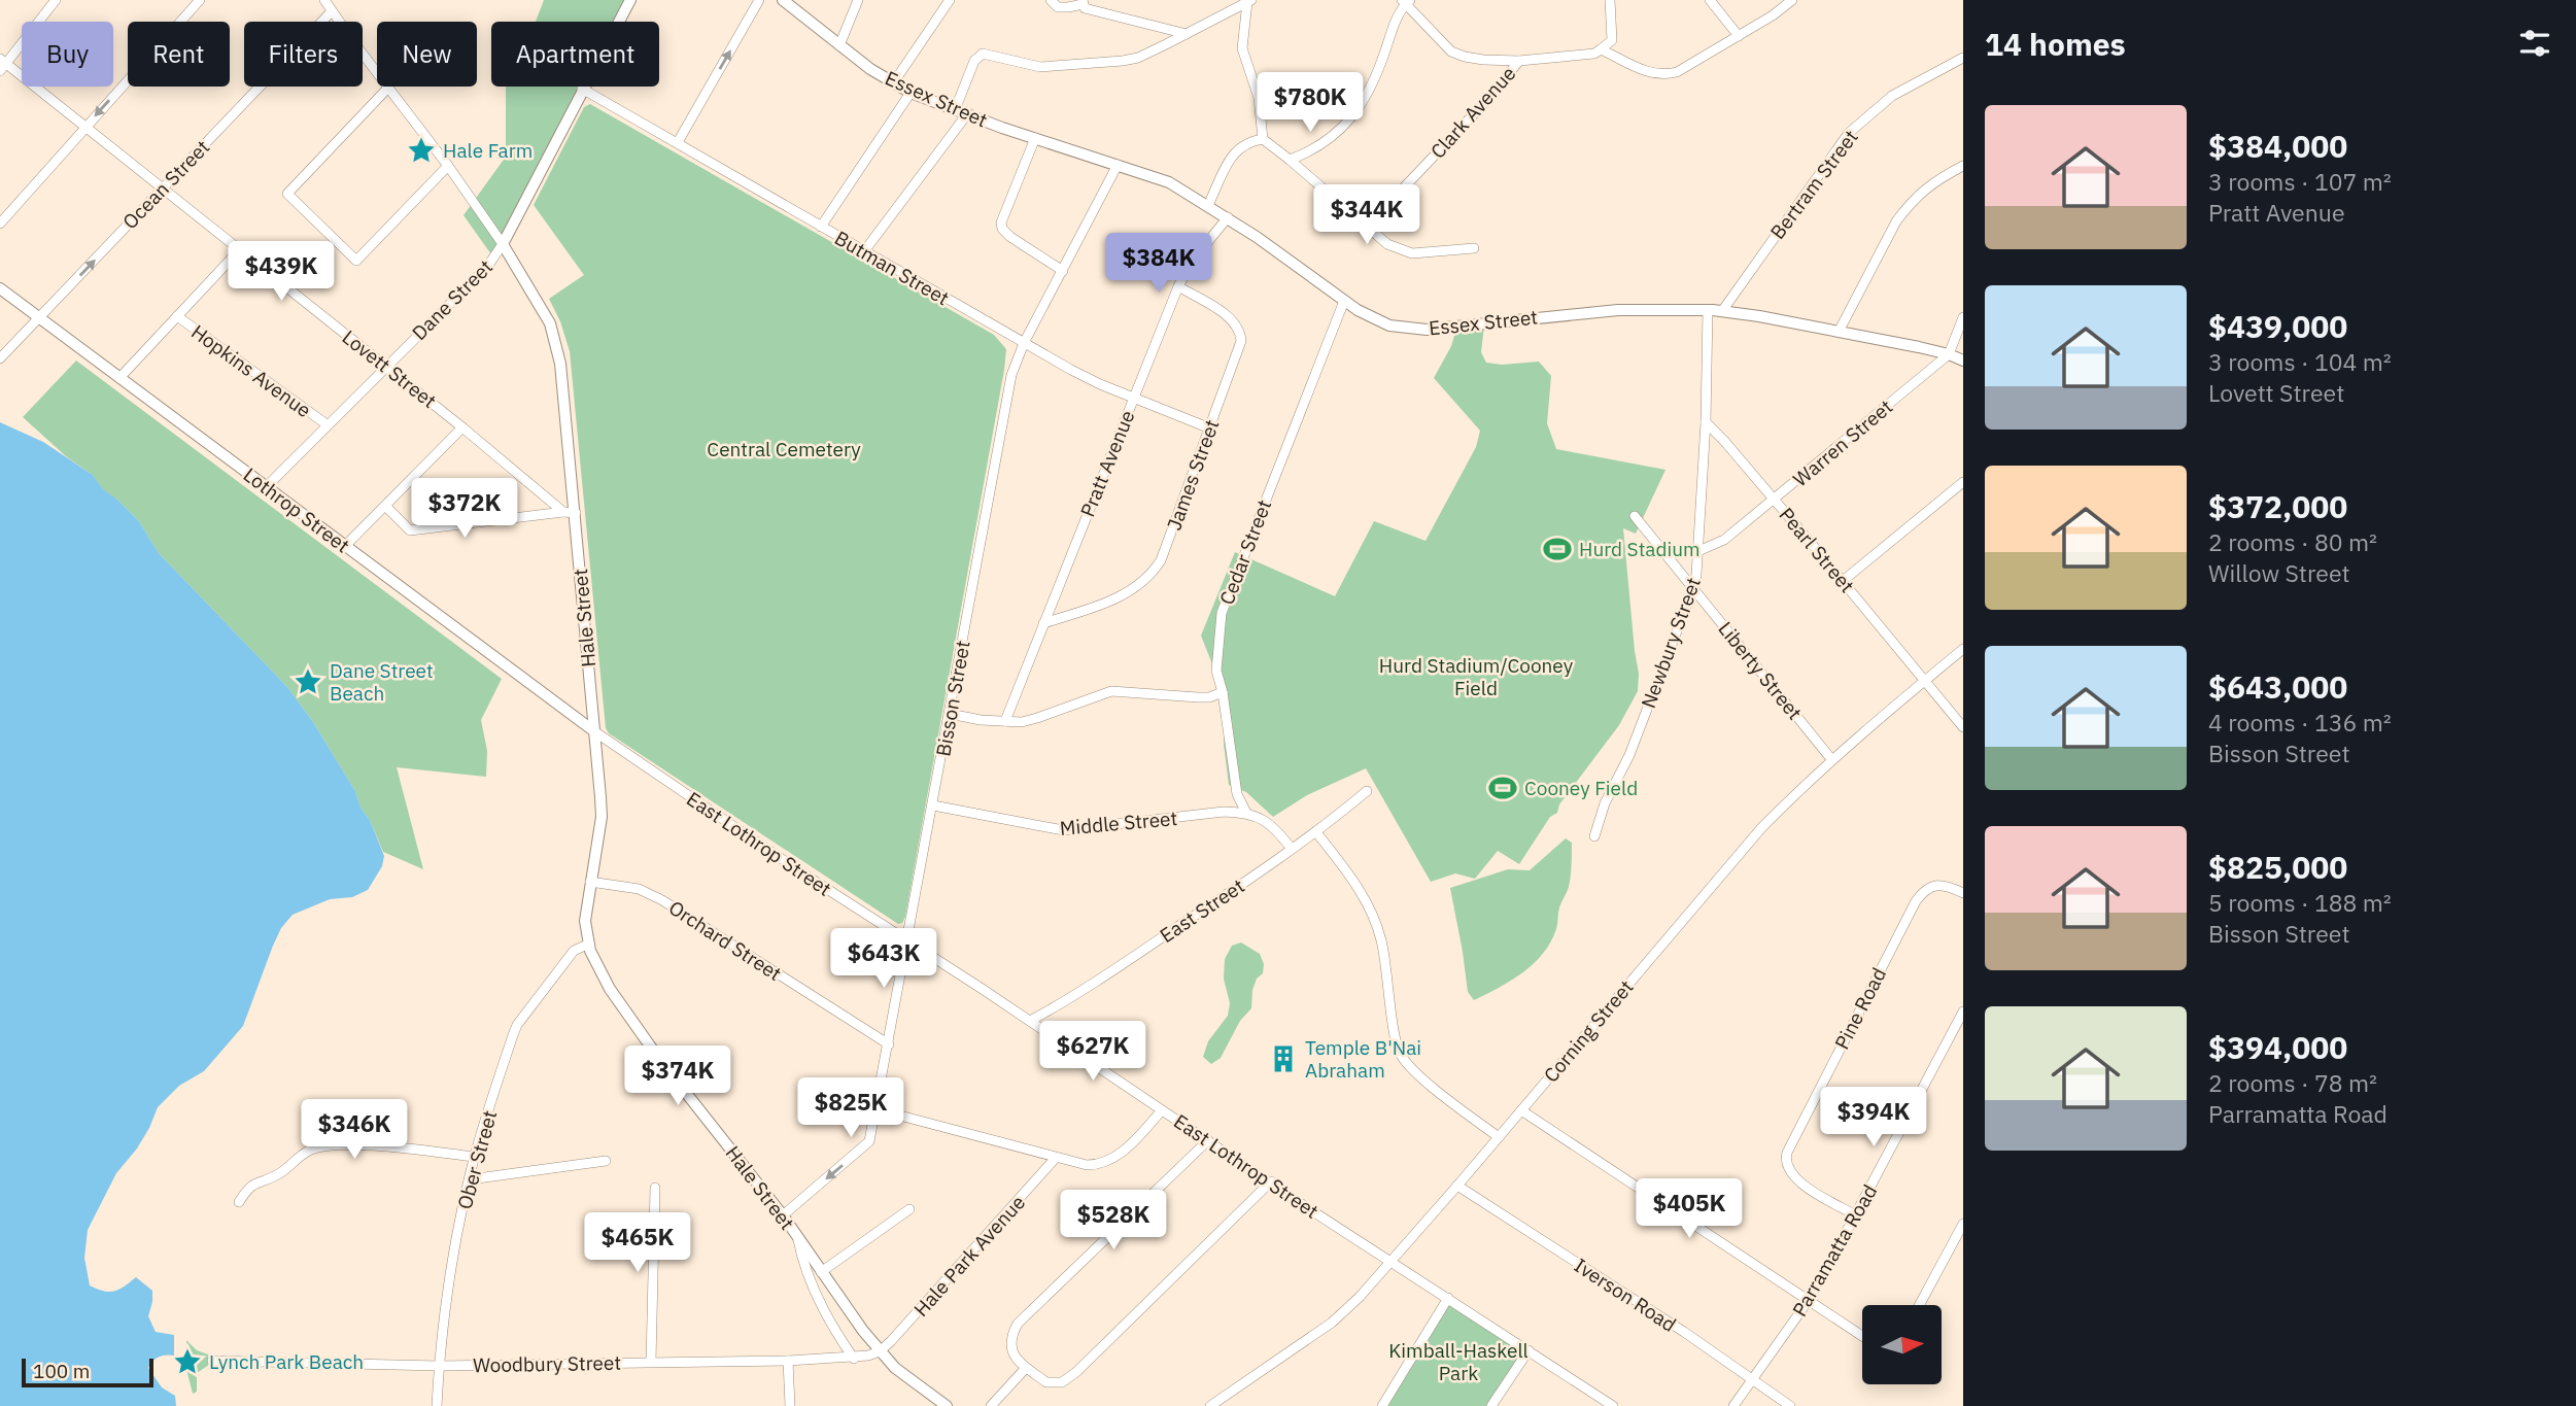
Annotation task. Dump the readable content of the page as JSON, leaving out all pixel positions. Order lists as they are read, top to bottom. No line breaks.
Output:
{"streets":{"main road":["Essex Street","Dane Street","Lothrop Street","Hale Street"],"street":["Clark Avenue","Ocean Street","Bertram Street","Butman Street","Lovett Street","Hopkins Avenue","Warren Street","Pratt Avenue","James Street","Pearl Street","Cedar Street","Newbury Street","Liberty Street","Bisson Street","Middle Street","East Lothrop Street","East Street","Orchard Street","Pine Road","Corning Street","Ober Street","Parramatta Road","Hale Park Avenue","Iverson Road","Woodbury Street"]},"crossings":[["Essex Street","Bertram Street"],["Essex Street","Warren Street"],["Essex Street","Pratt Avenue"],["Essex Street","Cedar Street"],["Essex Street","Newbury Street"],["Essex Street","Bisson Street"],["Ocean Street","Lovett Street"],["Ocean Street","Lothrop Street"],["Ocean Street","Hale Street"],["Butman Street","Dane Street"],["Butman Street","Pratt Avenue"],["Butman Street","James Street"],["Butman Street","Bisson Street"],["Dane Street","Lovett Street"],["Dane Street","Hopkins Avenue"],["Dane Street","Lothrop Street"],["Dane Street","Hale Street"],["Warren Street","Pearl Street"],["Warren Street","Newbury Street"],["Pratt Avenue","James Street"],["Lothrop Street","Hale Street"],["Lothrop Street","East Lothrop Street"],["Pearl Street","Newbury Street"],["Pearl Street","Corning Street"],["Cedar Street","Middle Street"],["Hale Street","Bisson Street"],["Hale Street","East Lothrop Street"],["Hale Street","Orchard Street"],["Hale Street","Ober Street"],["Hale Street","Hale Park Avenue"],["Hale Street","Woodbury Street"],["Newbury Street","Liberty Street"],["Liberty Street","Corning Street"],["Bisson Street","Middle Street"],["Bisson Street","East Lothrop Street"],["Bisson Street","Orchard Street"],["East Lothrop Street","East Street"],["East Lothrop Street","Corning Street"],["Pine Road","Parramatta Road"],["Corning Street","Iverson Road"],["Ober Street","Woodbury Street"],["Parramatta Road","Iverson Road"],["Hale Park Avenue","Woodbury Street"]],"one_way":["Ocean Street"],"parks":["Central Cemetery","Hurd Stadium/Cooney Field","Kimball-Haskell Park"],"places":{"place":["Hale Farm","Dane Street Beach","Lynch Park Beach"],"sports":["Hurd Stadium","Cooney Field"],"building":["Temple B'Nai Abraham"]},"scale_bar":"100 m","north":"right","page":{"heading":"14 homes","chip":["Buy","Rent","Filters","New","Apartment"],"price":["$780K","$344K","$384K","$439K","$372K","$643K","$627K","$374K","$825K","$394K","$346K","$405K","$528K","$465K"],"list":[{"name":"$384,000","note":"3 rooms · 107 m² · Pratt Avenue"},{"name":"$439,000","note":"3 rooms · 104 m² · Lovett Street"},{"name":"$372,000","note":"2 rooms · 80 m² · Willow Street"},{"name":"$643,000","note":"4 rooms · 136 m² · Bisson Street"},{"name":"$825,000","note":"5 rooms · 188 m² · Bisson Street"},{"name":"$394,000","note":"2 rooms · 78 m² · Parramatta Road"}],"scale":"100 m"}}
